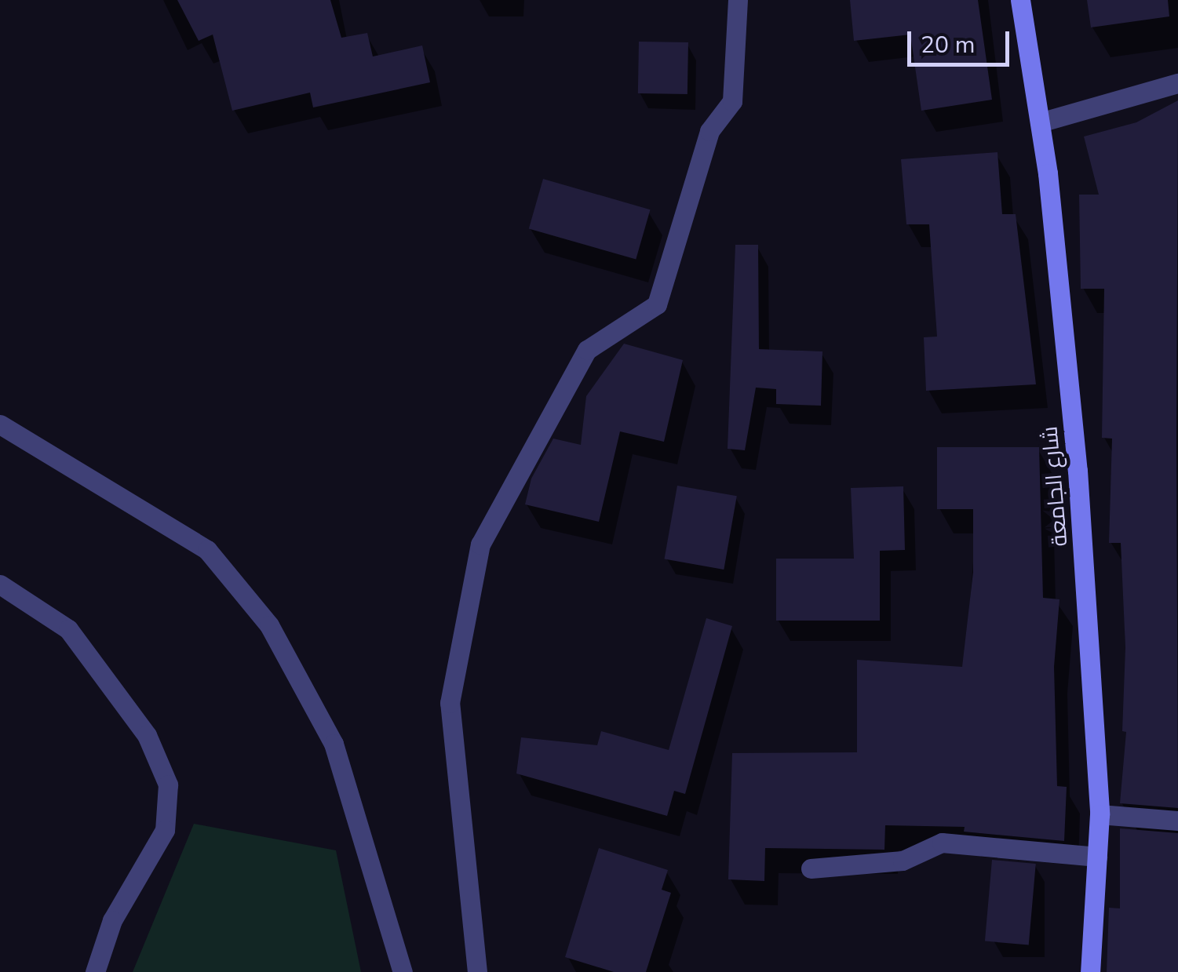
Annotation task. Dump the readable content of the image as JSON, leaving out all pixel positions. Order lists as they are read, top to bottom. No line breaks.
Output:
{"streets":{"main road":["شارع الجامعة"]},"scale_bar":"20 m"}
